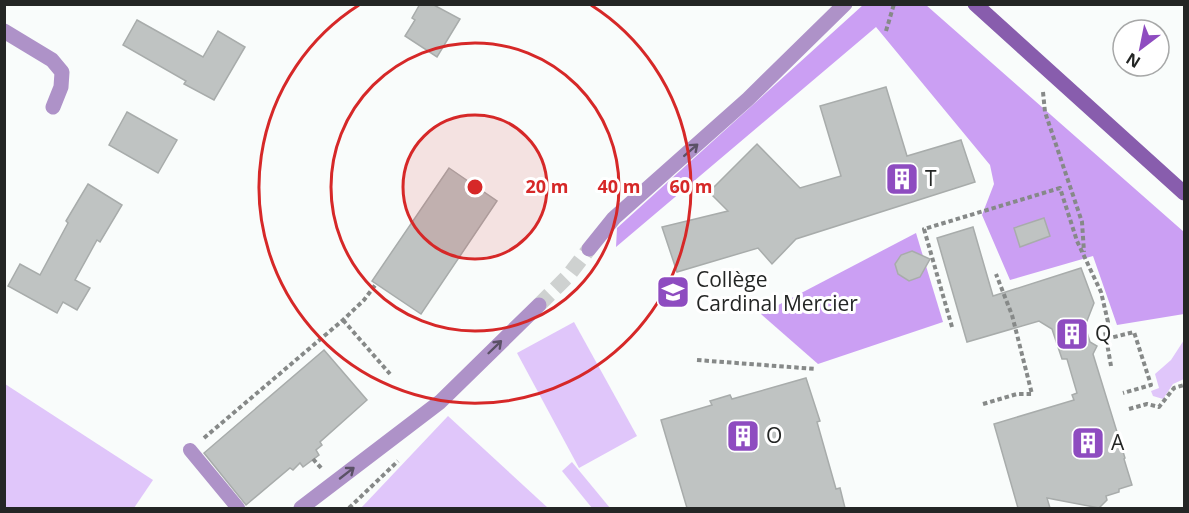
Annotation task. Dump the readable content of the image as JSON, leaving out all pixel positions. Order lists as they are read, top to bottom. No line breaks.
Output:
{"places":{"building":["T","Q","O","A"],"school or university":["Collège Cardinal Mercier"]},"north":"bottom left","rings":["20 m","40 m","60 m"]}
